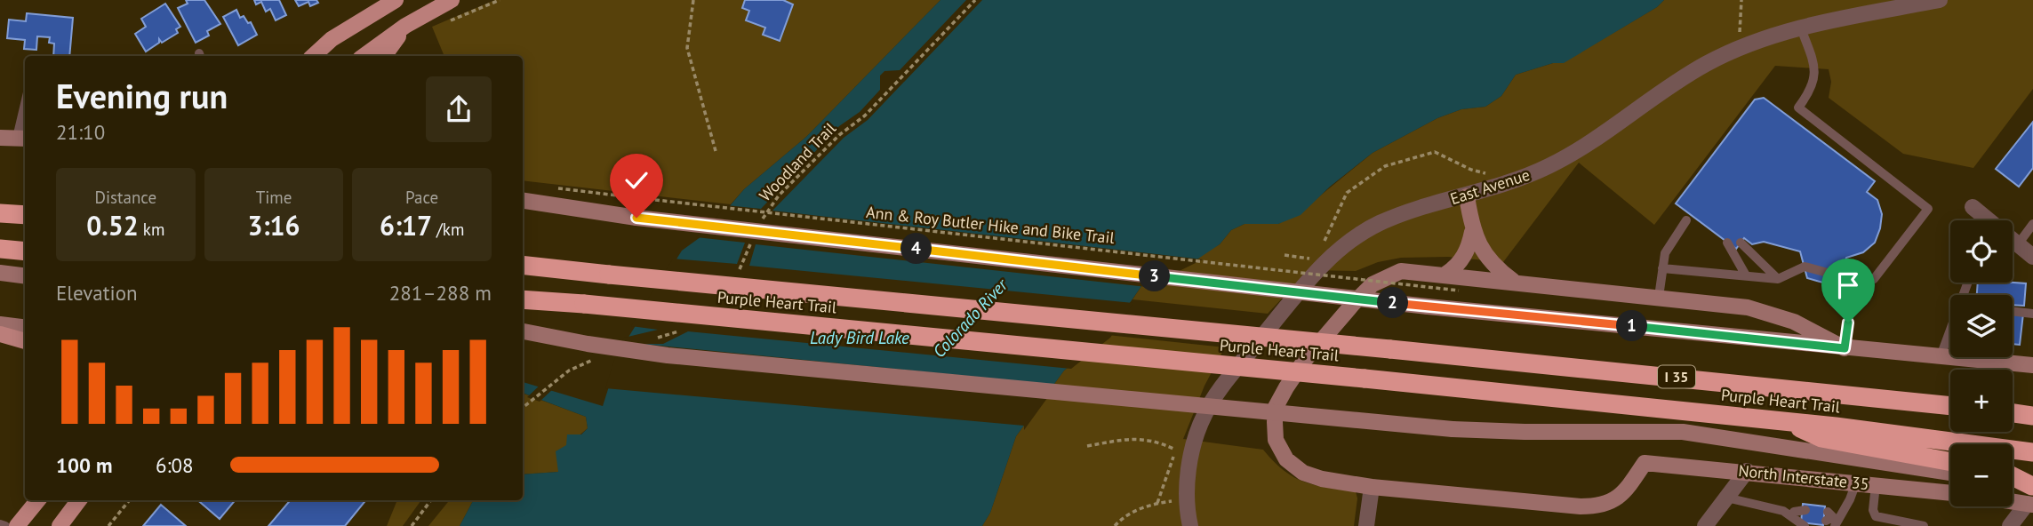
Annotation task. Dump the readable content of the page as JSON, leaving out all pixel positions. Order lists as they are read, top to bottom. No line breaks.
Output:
{"streets":{"highway":["Purple Heart Trail","I 35"],"main road":["North Interstate 35"],"street":["East Avenue"],"path":["Woodland Trail","Ann & Roy Butler Hike and Bike Trail"]},"water":["Colorado River","Lady Bird Lake"],"page":{"heading":["Evening run","21:10"],"stats":[["Distance","0.52 km"],["Time","3:16"],["Pace","6:17 /km"]],"map_buttons":["+","−"],"pins":["4","3","2","1"],"chart":["Elevation","281–288 m"],"list":[{"name":"100 m","note":"6:08"}]}}
